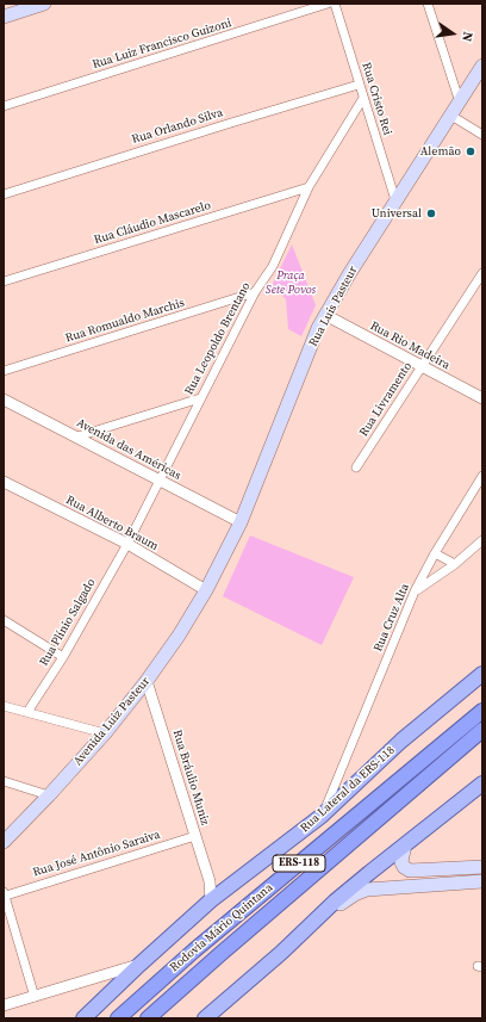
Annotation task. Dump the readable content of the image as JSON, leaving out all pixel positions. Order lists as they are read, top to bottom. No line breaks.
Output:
{"streets":{"highway":["ERS-118","Rodovia Mário Quintana"],"main road":["Rua Luís Pasteur","Avenida Luiz Pasteur","Rua Lateral da ERS-118"],"street":["Rua Luiz Francisco Guizoni","Rua Cristo Rei","Rua Orlando Silva","Rua Cláudio Mascarelo","Rua Romualdo Marchis","Rua Leopoldo Brentano","Rua Rio Madeira","Rua Livramento","Avenida das Américas","Rua Alberto Braum","Rua Cruz Alta","Rua Plínio Salgado","Rua Bráulio Muniz","Rua José Antônio Saraiva"]},"crossings":[["Rua Cristo Rei","Rua Orlando Silva"],["Rua Cristo Rei","Rua Luís Pasteur"],["Rua Cristo Rei","Rua Leopoldo Brentano"],["Rua Cláudio Mascarelo","Rua Leopoldo Brentano"],["Rua Luís Pasteur","Rua Rio Madeira"],["Rua Luís Pasteur","Avenida das Américas"],["Rua Luís Pasteur","Rua Alberto Braum"],["Rua Luís Pasteur","Avenida Luiz Pasteur"],["Rua Romualdo Marchis","Rua Leopoldo Brentano"],["Rua Leopoldo Brentano","Avenida das Américas"],["Rua Leopoldo Brentano","Rua Alberto Braum"],["Rua Leopoldo Brentano","Rua Plínio Salgado"],["Rua Rio Madeira","Rua Livramento"],["Rua Alberto Braum","Rua Plínio Salgado"],["Rua Alberto Braum","Avenida Luiz Pasteur"],["Rua Cruz Alta","Rua Lateral da ERS-118"],["Avenida Luiz Pasteur","Rua Bráulio Muniz"],["Rua Bráulio Muniz","Rua Lateral da ERS-118"],["Rua Bráulio Muniz","Rua José Antônio Saraiva"]],"parks":["Praça Sete Povos"],"places":["Alemão","Universal"],"north":"right"}
